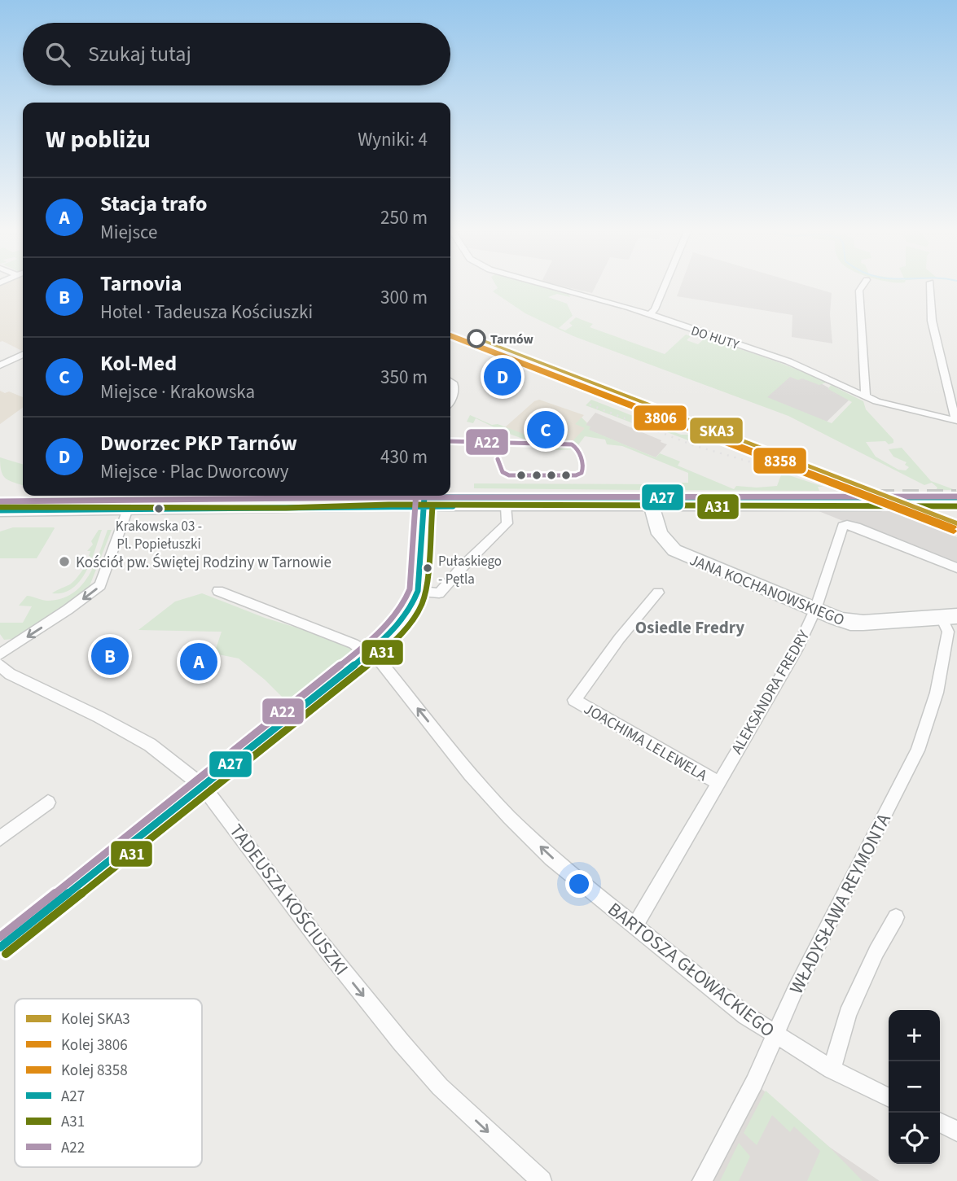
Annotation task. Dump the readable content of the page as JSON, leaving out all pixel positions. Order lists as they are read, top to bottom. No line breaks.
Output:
{"streets":{"street":["DO HUTY","JANA KOCHANOWSKIEGO","ALEKSANDRA FREDRY","JOACHIMA LELEWELA","TADEUSZA KOŚCIUSZKI","WŁADYSŁAWA REYMONTA","BARTOSZA GŁOWACKIEGO"]},"crossings":[["JANA KOCHANOWSKIEGO","ALEKSANDRA FREDRY"],["JANA KOCHANOWSKIEGO","WŁADYSŁAWA REYMONTA"],["ALEKSANDRA FREDRY","JOACHIMA LELEWELA"],["ALEKSANDRA FREDRY","BARTOSZA GŁOWACKIEGO"],["WŁADYSŁAWA REYMONTA","BARTOSZA GŁOWACKIEGO"]],"one_way":["TADEUSZA KOŚCIUSZKI","BARTOSZA GŁOWACKIEGO"],"districts":["Osiedle Fredry"],"places":["Tarnów","Krakowska 03 - Pl. Popiełuszki","Kościół pw. Świętej Rodziny w Tarnowie","Pułaskiego - Pętla"],"lines":["rail line 8358","rail line 3806","rail line SKA3","transit line A22","transit line A27","transit line A31"],"legend":["Kolej SKA3","Kolej 3806","Kolej 8358","A27","A31","A22"],"page":{"search":"Szukaj tutaj","heading":["W pobliżu","Wyniki: 4"],"list":[{"mark":"A","name":"Stacja trafo","note":"Miejsce","value":"250 m"},{"mark":"B","name":"Tarnovia","note":"Hotel · Tadeusza Kościuszki","value":"300 m"},{"mark":"C","name":"Kol-Med","note":"Miejsce · Krakowska","value":"350 m"},{"mark":"D","name":"Dworzec PKP Tarnów","note":"Miejsce · Plac Dworcowy","value":"430 m"}],"pins":["D","C","B","A"],"map_buttons":["+","−"]}}
